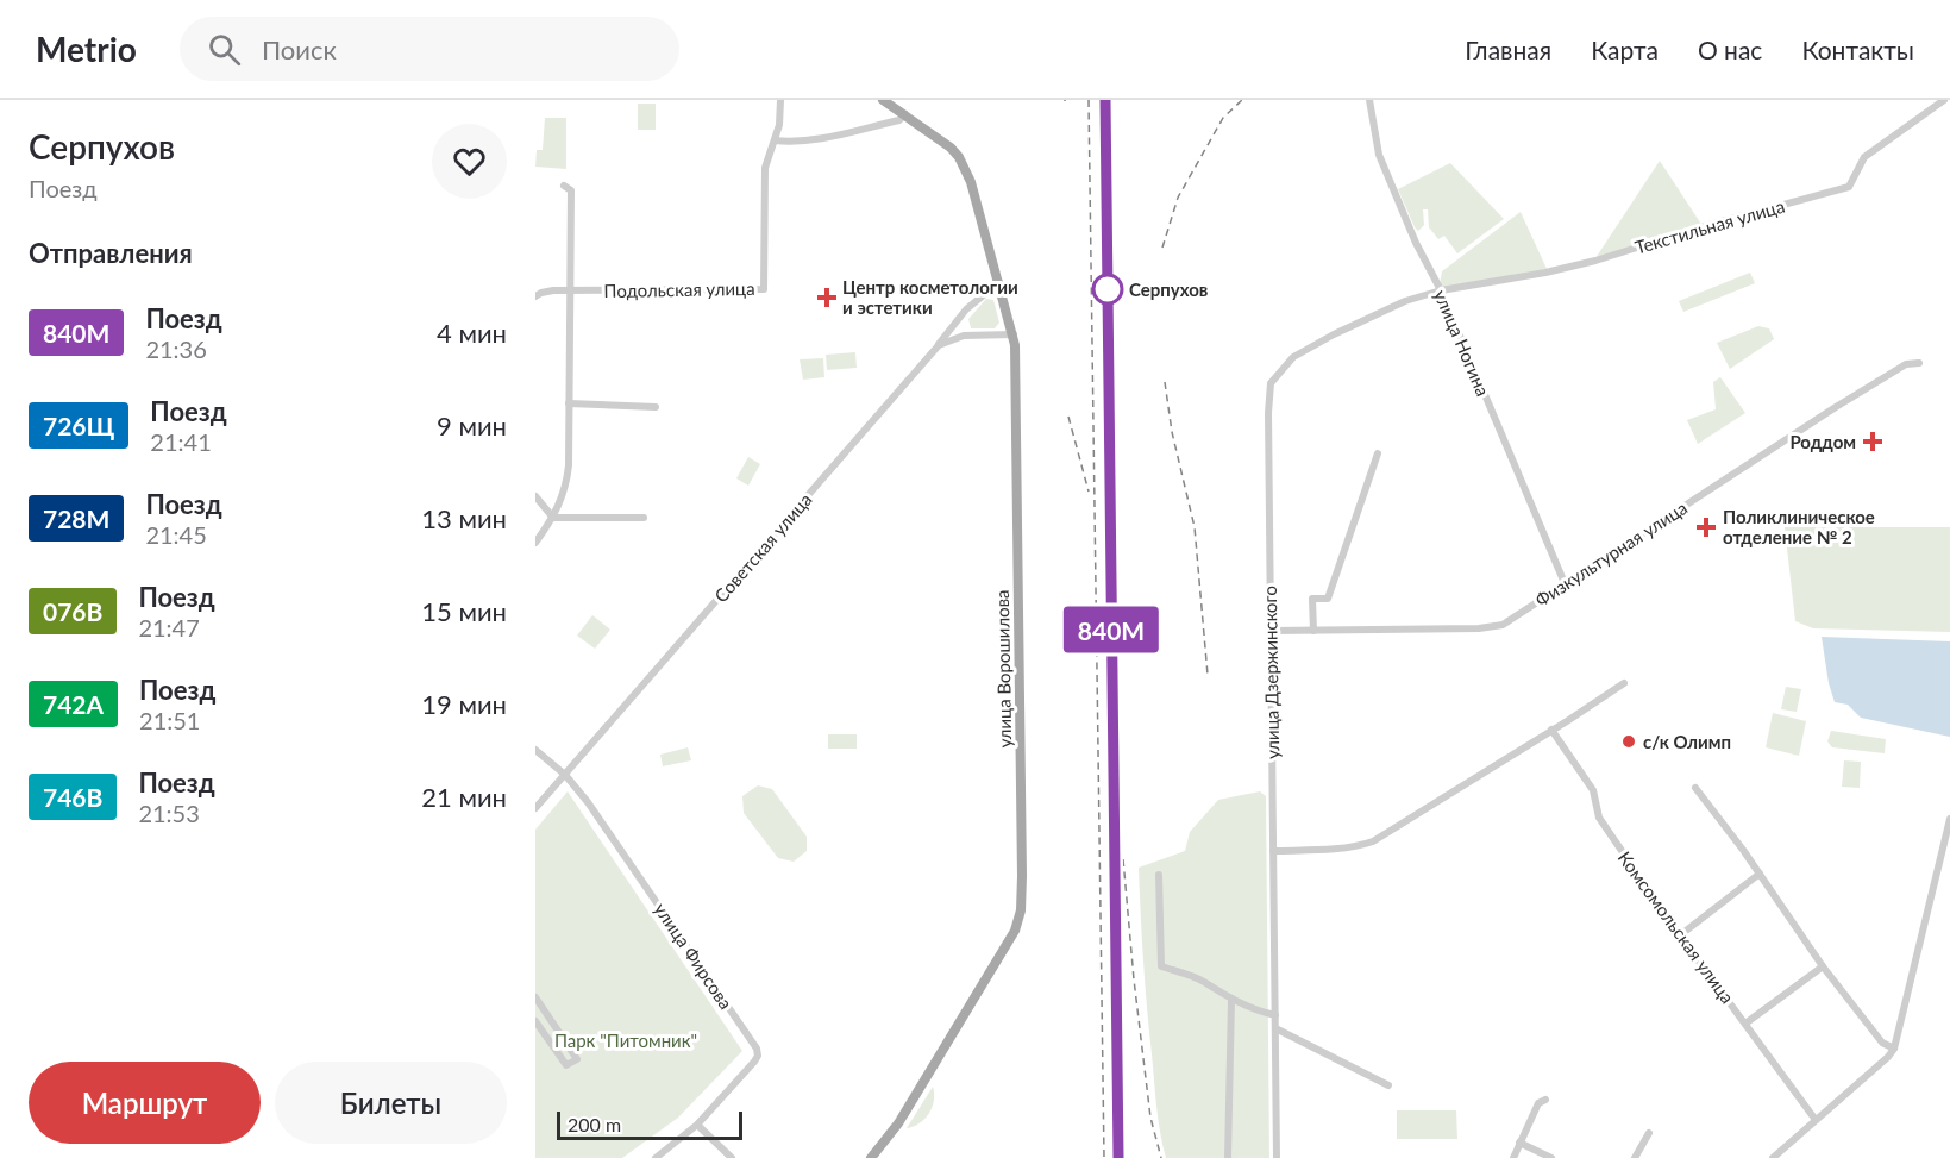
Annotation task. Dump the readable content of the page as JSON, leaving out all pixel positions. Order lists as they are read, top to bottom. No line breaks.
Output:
{"streets":{"main road":["улица Ворошилова"],"street":["Текстильная улица","Подольская улица","улица Ногина","Советская улица","Физкультурная улица","улица Дзержинского","Комсомольская улица","улица Фирсова"]},"crossings":[["Текстильная улица","улица Ногина"],["Текстильная улица","улица Дзержинского"],["улица Ногина","Физкультурная улица"],["улица Ногина","улица Дзержинского"],["Советская улица","улица Ворошилова"],["Советская улица","улица Фирсова"],["Физкультурная улица","улица Дзержинского"]],"parks":["Парк \"Питомник\""],"places":{"other":["Серпухов","с/к Олимп"],"health":["Центр косметологии и эстетики","Роддом","Поликлиническое отделение № 2"]},"scale_bar":"200 m","page":{"header":"Metrio","search":"Поиск","nav":["Главная","Карта","О нас","Контакты"],"heading":[["Серпухов","Поезд"],"Отправления"],"on_map":"840М","list":[{"mark":"840М","name":"Поезд","note":"21:36","value":"4 мин"},{"mark":"726Щ","name":"Поезд","note":"21:41","value":"9 мин"},{"mark":"728М","name":"Поезд","note":"21:45","value":"13 мин"},{"mark":"076В","name":"Поезд","note":"21:47","value":"15 мин"},{"mark":"742А","name":"Поезд","note":"21:51","value":"19 мин"},{"mark":"746В","name":"Поезд","note":"21:53","value":"21 мин"}],"buttons":["Маршрут","Билеты"],"scale":"200 m"}}
